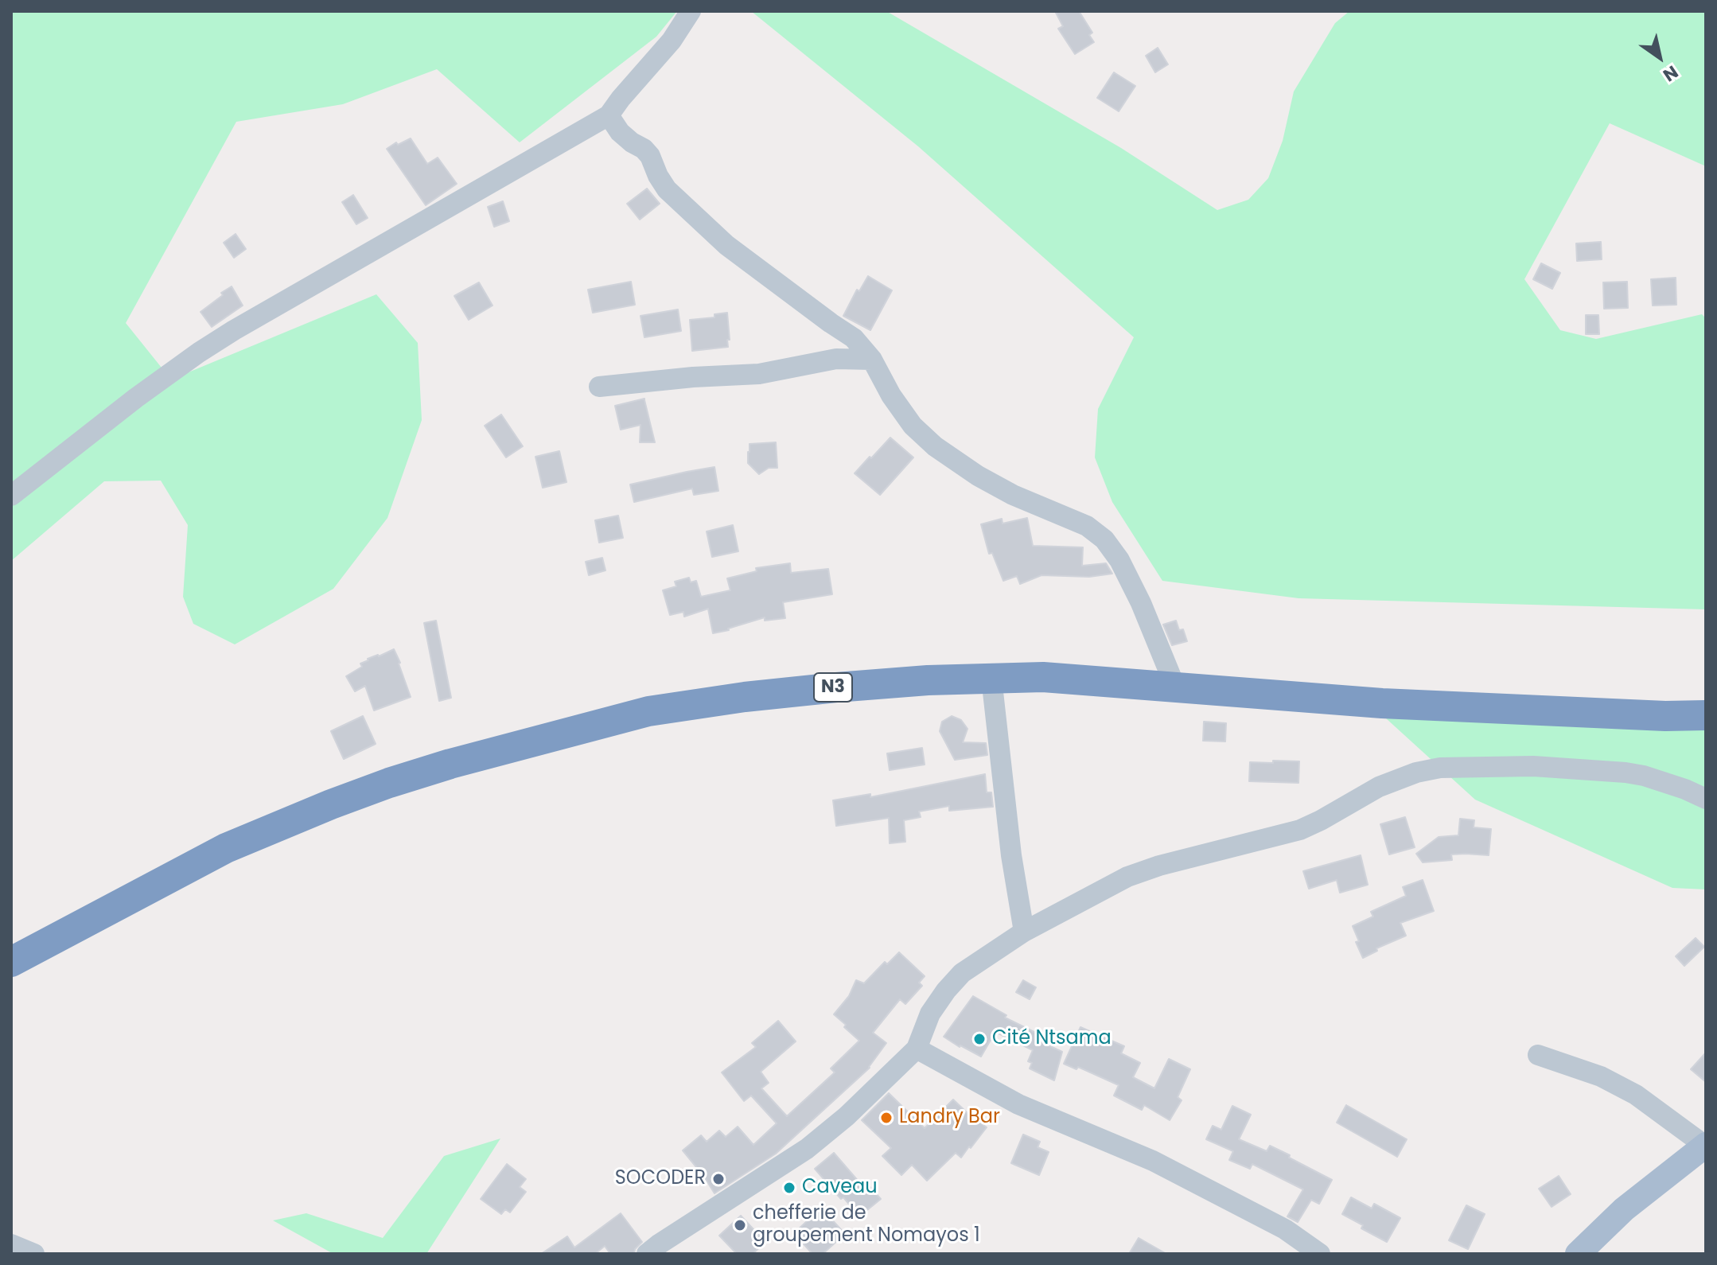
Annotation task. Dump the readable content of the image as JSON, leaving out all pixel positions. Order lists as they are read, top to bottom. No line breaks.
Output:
{"streets":{"highway":["N3"]},"places":["Cité Ntsama","Landry Bar","SOCODER","Caveau","chefferie de groupement Nomayos 1"],"north":"bottom right"}
